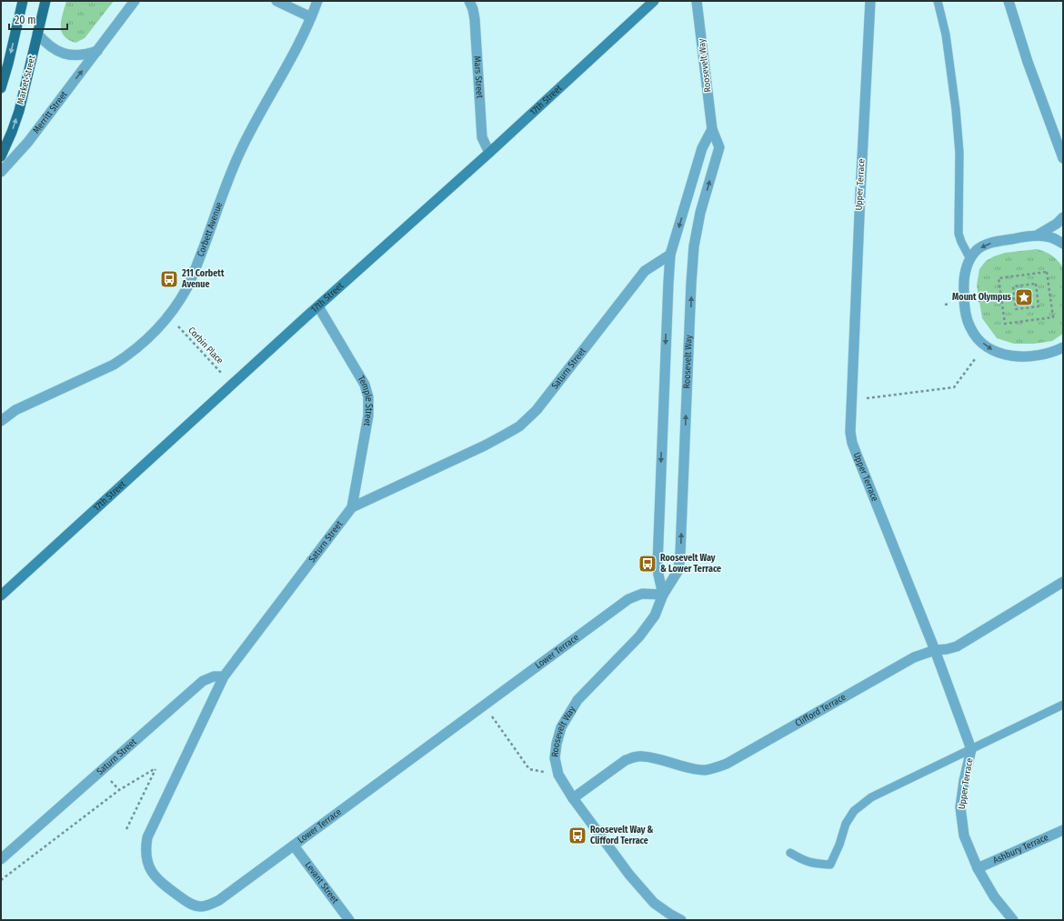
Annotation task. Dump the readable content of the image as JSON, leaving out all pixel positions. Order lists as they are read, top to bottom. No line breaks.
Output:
{"streets":{"main road":["Market Street","17th Street"],"street":["Roosevelt Way","Mars Street","Merritt Street","Upper Terrace","Corbett Avenue","Saturn Street","Temple Street","Lower Terrace","Clifford Terrace","Ashbury Terrace","Levant Street"],"path":["Corbin Place"]},"crossings":[["Roosevelt Way","Lower Terrace"],["Roosevelt Way","Clifford Terrace"],["Mars Street","17th Street"],["17th Street","Corbin Place"],["17th Street","Temple Street"],["Upper Terrace","Clifford Terrace"],["Upper Terrace","Ashbury Terrace"],["Corbett Avenue","Corbin Place"],["Saturn Street","Temple Street"],["Saturn Street","Lower Terrace"],["Lower Terrace","Levant Street"]],"one_way":["Merritt Street"],"places":{"bus stop":["211 Corbett Avenue","Roosevelt Way & Lower Terrace","Roosevelt Way & Clifford Terrace"],"place":["Mount Olympus"]},"scale_bar":"20 m"}
